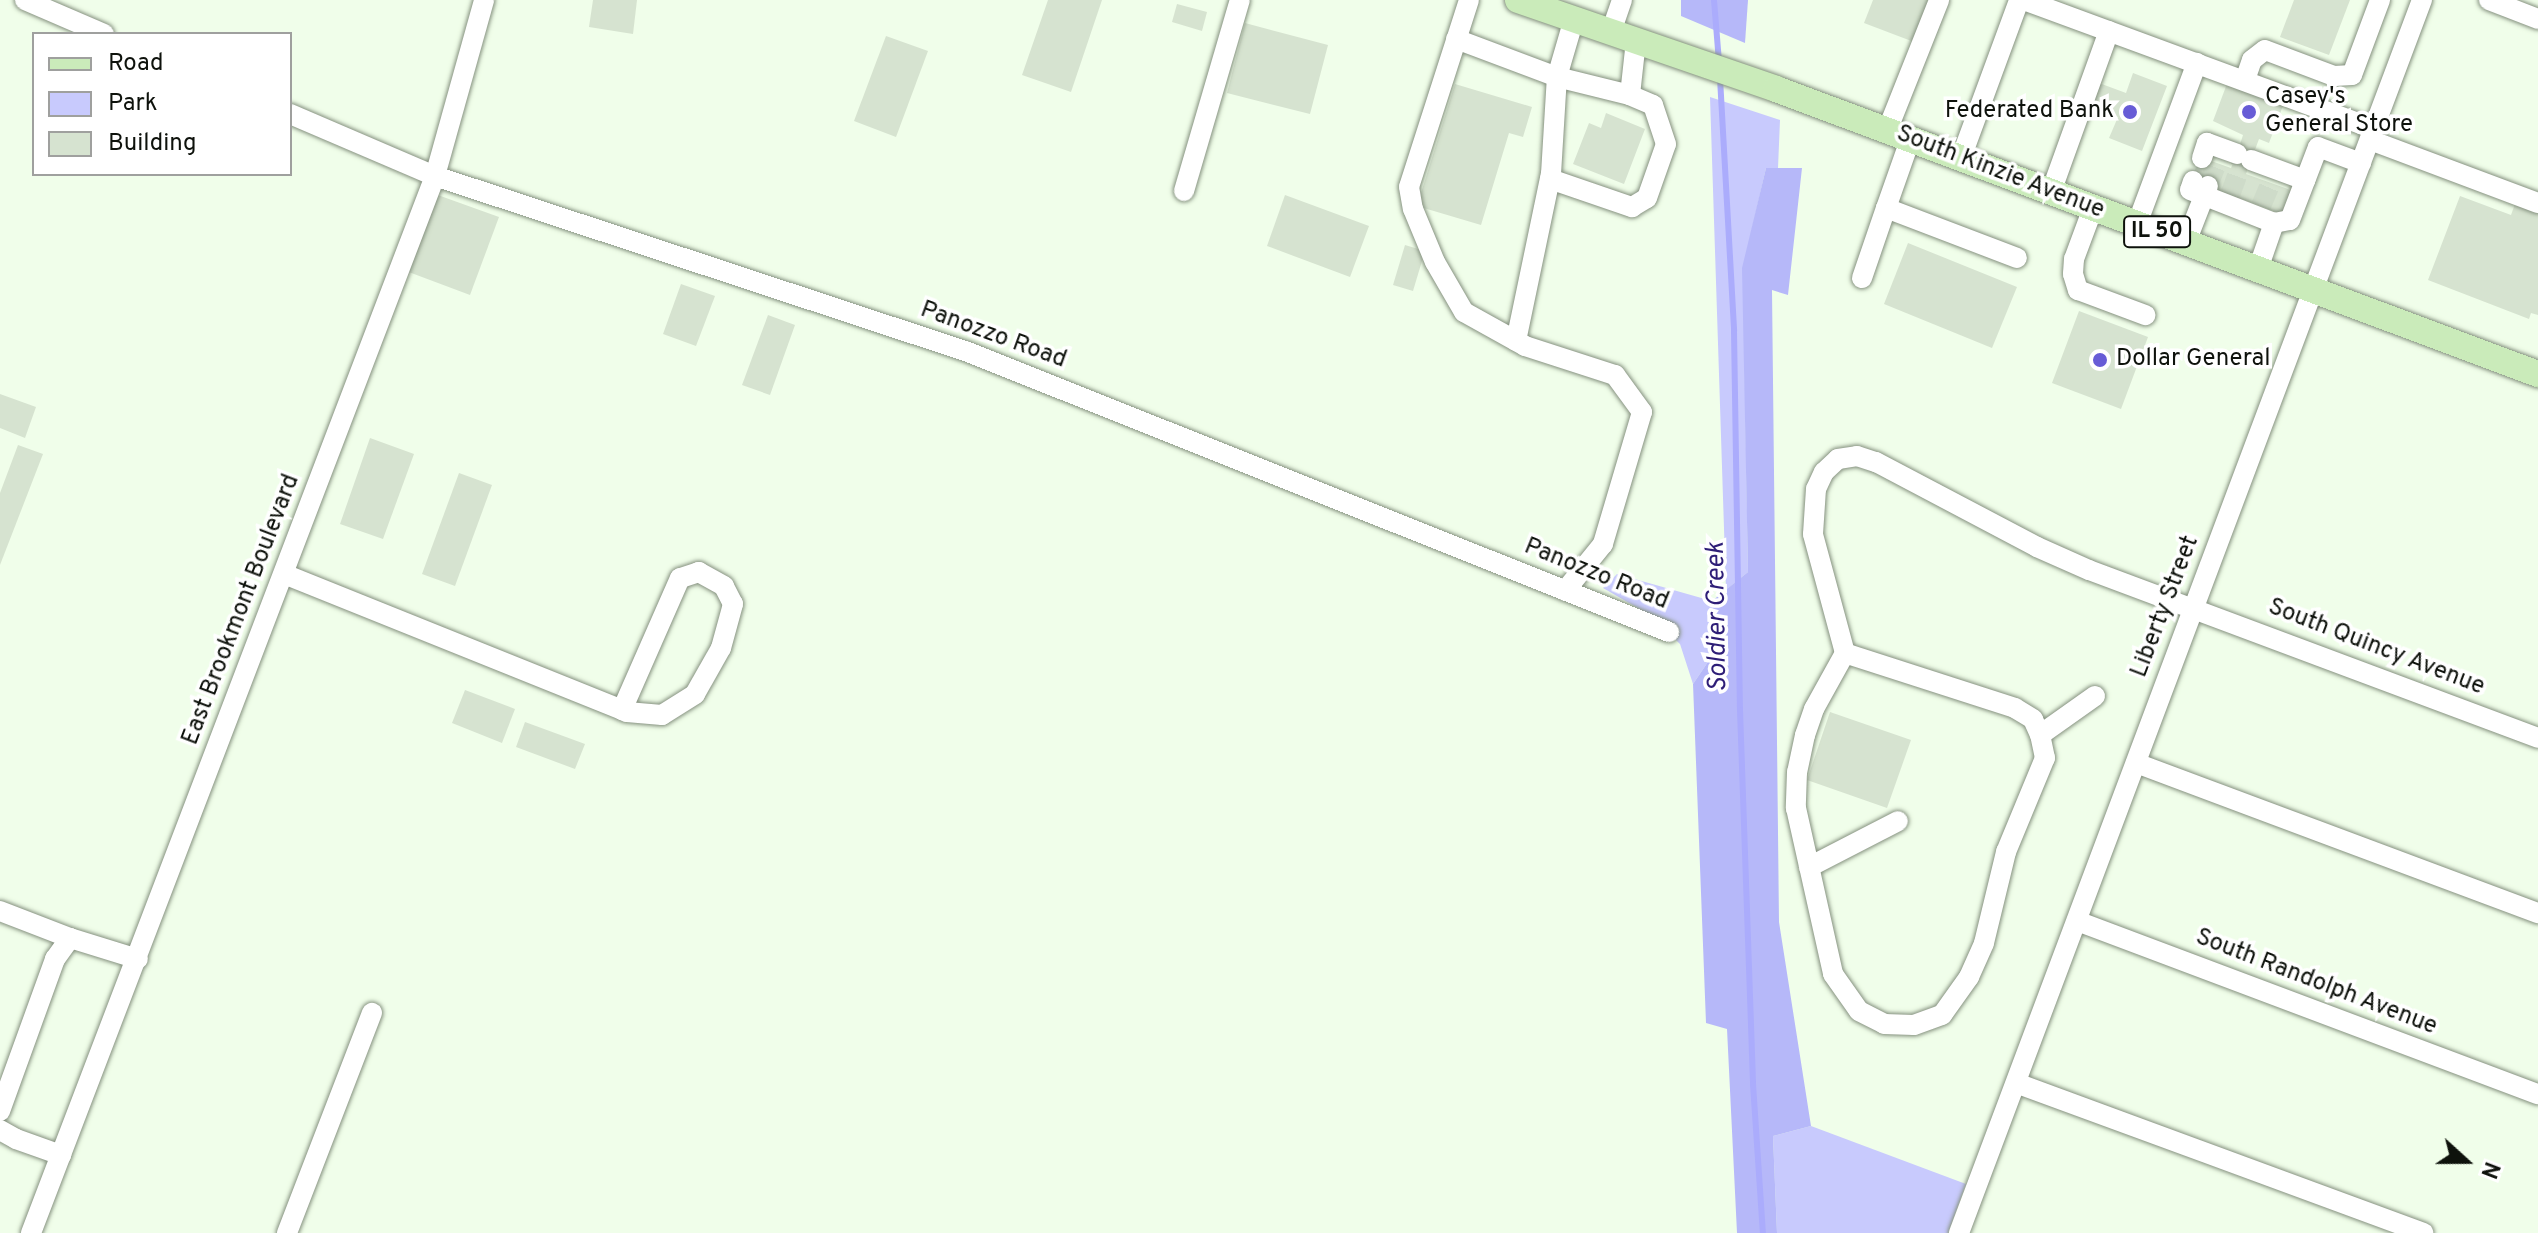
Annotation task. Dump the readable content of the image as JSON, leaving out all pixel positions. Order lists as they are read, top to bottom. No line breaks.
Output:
{"streets":{"main road":["South Kinzie Avenue","IL 50"],"street":["Panozzo Road","Liberty Street","East Brookmont Boulevard","South Quincy Avenue","South Randolph Avenue"]},"crossings":[["South Kinzie Avenue","IL 50"],["South Kinzie Avenue","Liberty Street"],["Panozzo Road","East Brookmont Boulevard"],["Liberty Street","South Quincy Avenue"],["Liberty Street","South Randolph Avenue"]],"water":["Soldier Creek"],"places":["Federated Bank","Casey's General Store","Dollar General"],"legend":["Road","Park","Building"],"north":"right"}
